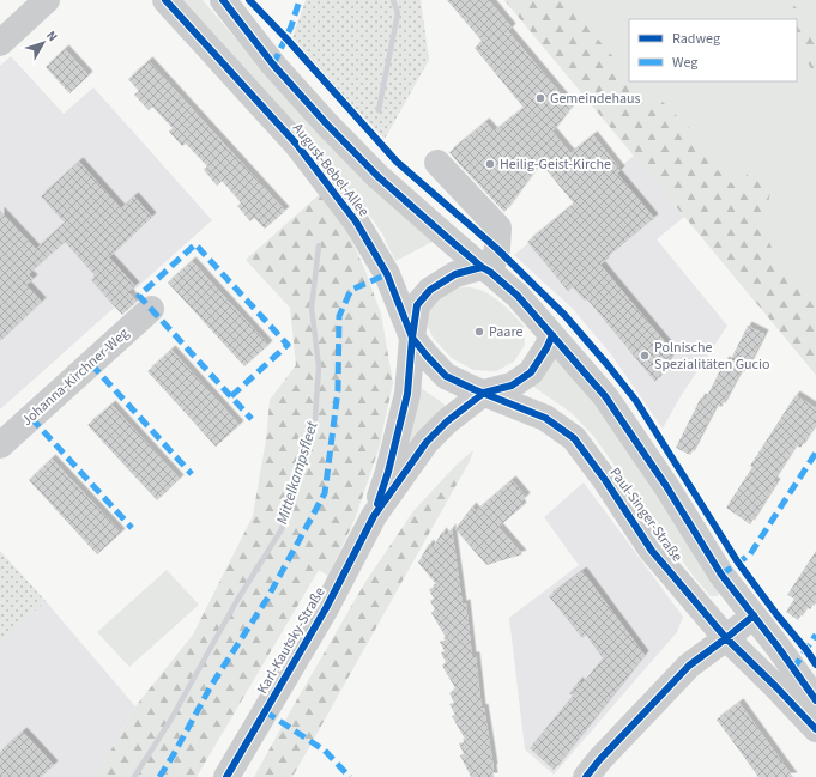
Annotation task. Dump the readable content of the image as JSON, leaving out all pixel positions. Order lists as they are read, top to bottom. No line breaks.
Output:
{"streets":{"street":["August-Bebel-Allee","Johanna-Kirchner-Weg","Paul-Singer-Straße","Karl-Kautsky-Straße"]},"crossings":[["August-Bebel-Allee","Paul-Singer-Straße"],["August-Bebel-Allee","Karl-Kautsky-Straße"],["Paul-Singer-Straße","Karl-Kautsky-Straße"]],"water":["Mittelkampsfleet"],"places":["Gemeindehaus","Heilig-Geist-Kirche","Paare","Polnische Spezialitäten Gucio"],"legend":["Radweg","Weg"],"north":"top right"}
